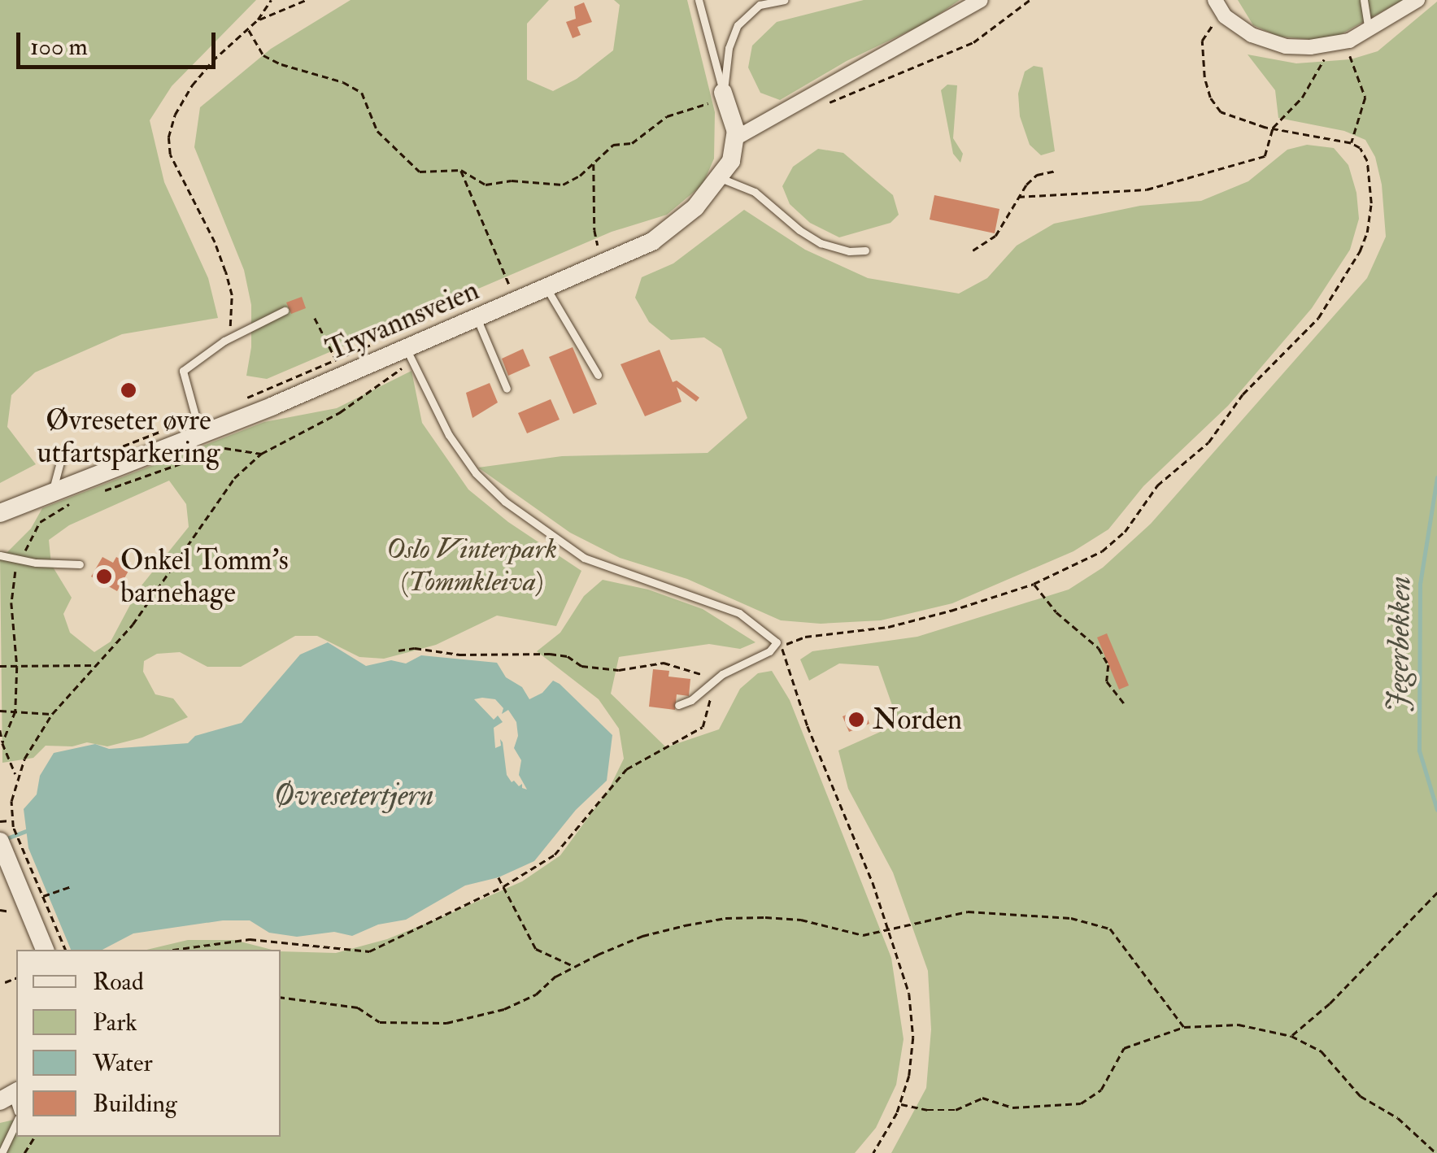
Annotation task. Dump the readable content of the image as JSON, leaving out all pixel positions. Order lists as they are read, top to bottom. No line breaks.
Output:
{"streets":{"street":["Tryvannsveien"]},"water":["Jegerbekken","Øvresetertjern"],"parks":["Oslo Vinterpark (Tommkleiva)"],"places":["Øvreseter øvre utfartsparkering","Onkel Tomm's barnehage","Norden"],"legend":["Road","Park","Water","Building"],"scale_bar":"100 m"}
